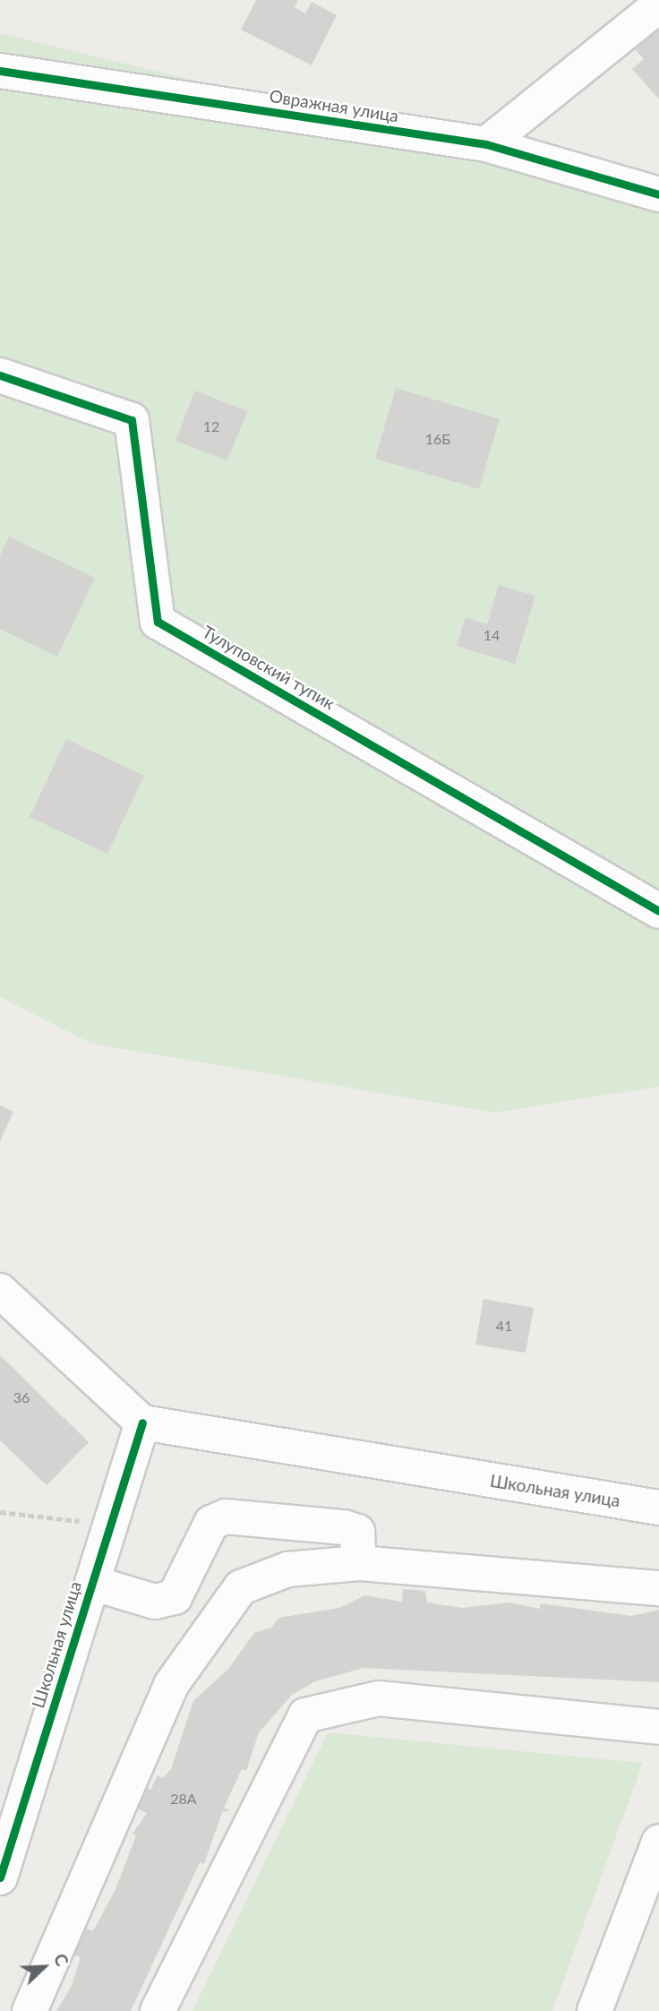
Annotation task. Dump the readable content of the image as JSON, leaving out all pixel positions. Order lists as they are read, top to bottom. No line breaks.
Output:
{"streets":{"street":["Овражная улица","Тулуповский тупик","Школьная улица"]},"house_numbers":["12","16Б","14","41","36","28А"],"north":"top right"}
